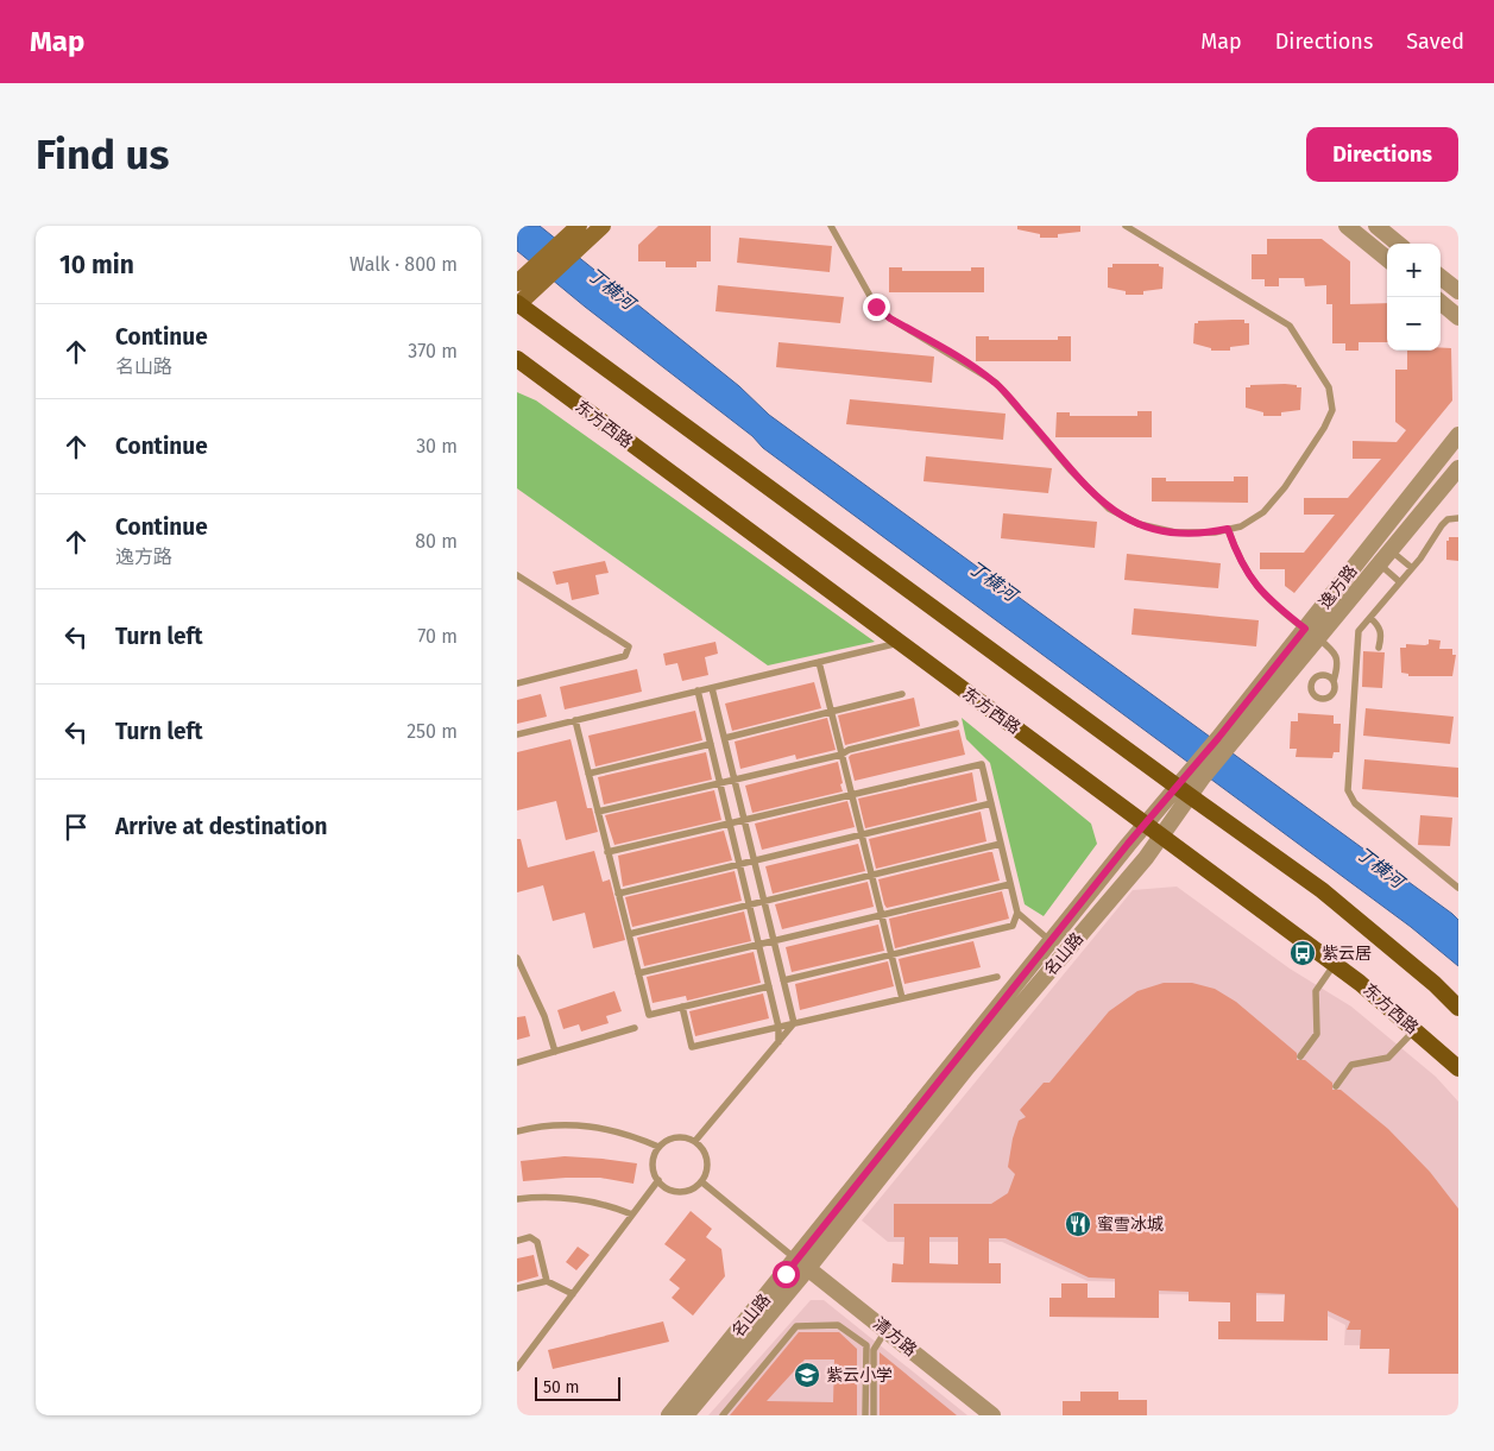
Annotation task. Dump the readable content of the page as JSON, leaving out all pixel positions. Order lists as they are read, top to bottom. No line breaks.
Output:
{"streets":{"main road":["东方西路"],"street":["逸方路","名山路","清方路"]},"crossings":[["东方西路","名山路"],["逸方路","名山路"],["名山路","清方路"]],"water":["丁横河"],"places":{"bus stop":["紫云居"],"restaurant":["蜜雪冰城"],"school or university":["紫云小学"]},"scale_bar":"50 m","page":{"header":"Map","nav":["Map","Directions","Saved"],"buttons":"Directions","title":"Find us","heading":["10 min","Walk · 800 m"],"map_buttons":["+","−"],"list":[["Continue","名山路","370 m"],["Continue","30 m"],["Continue","逸方路","80 m"],["Turn left","70 m"],["Turn left","250 m"],"Arrive at destination"],"scale":"50 m"}}
